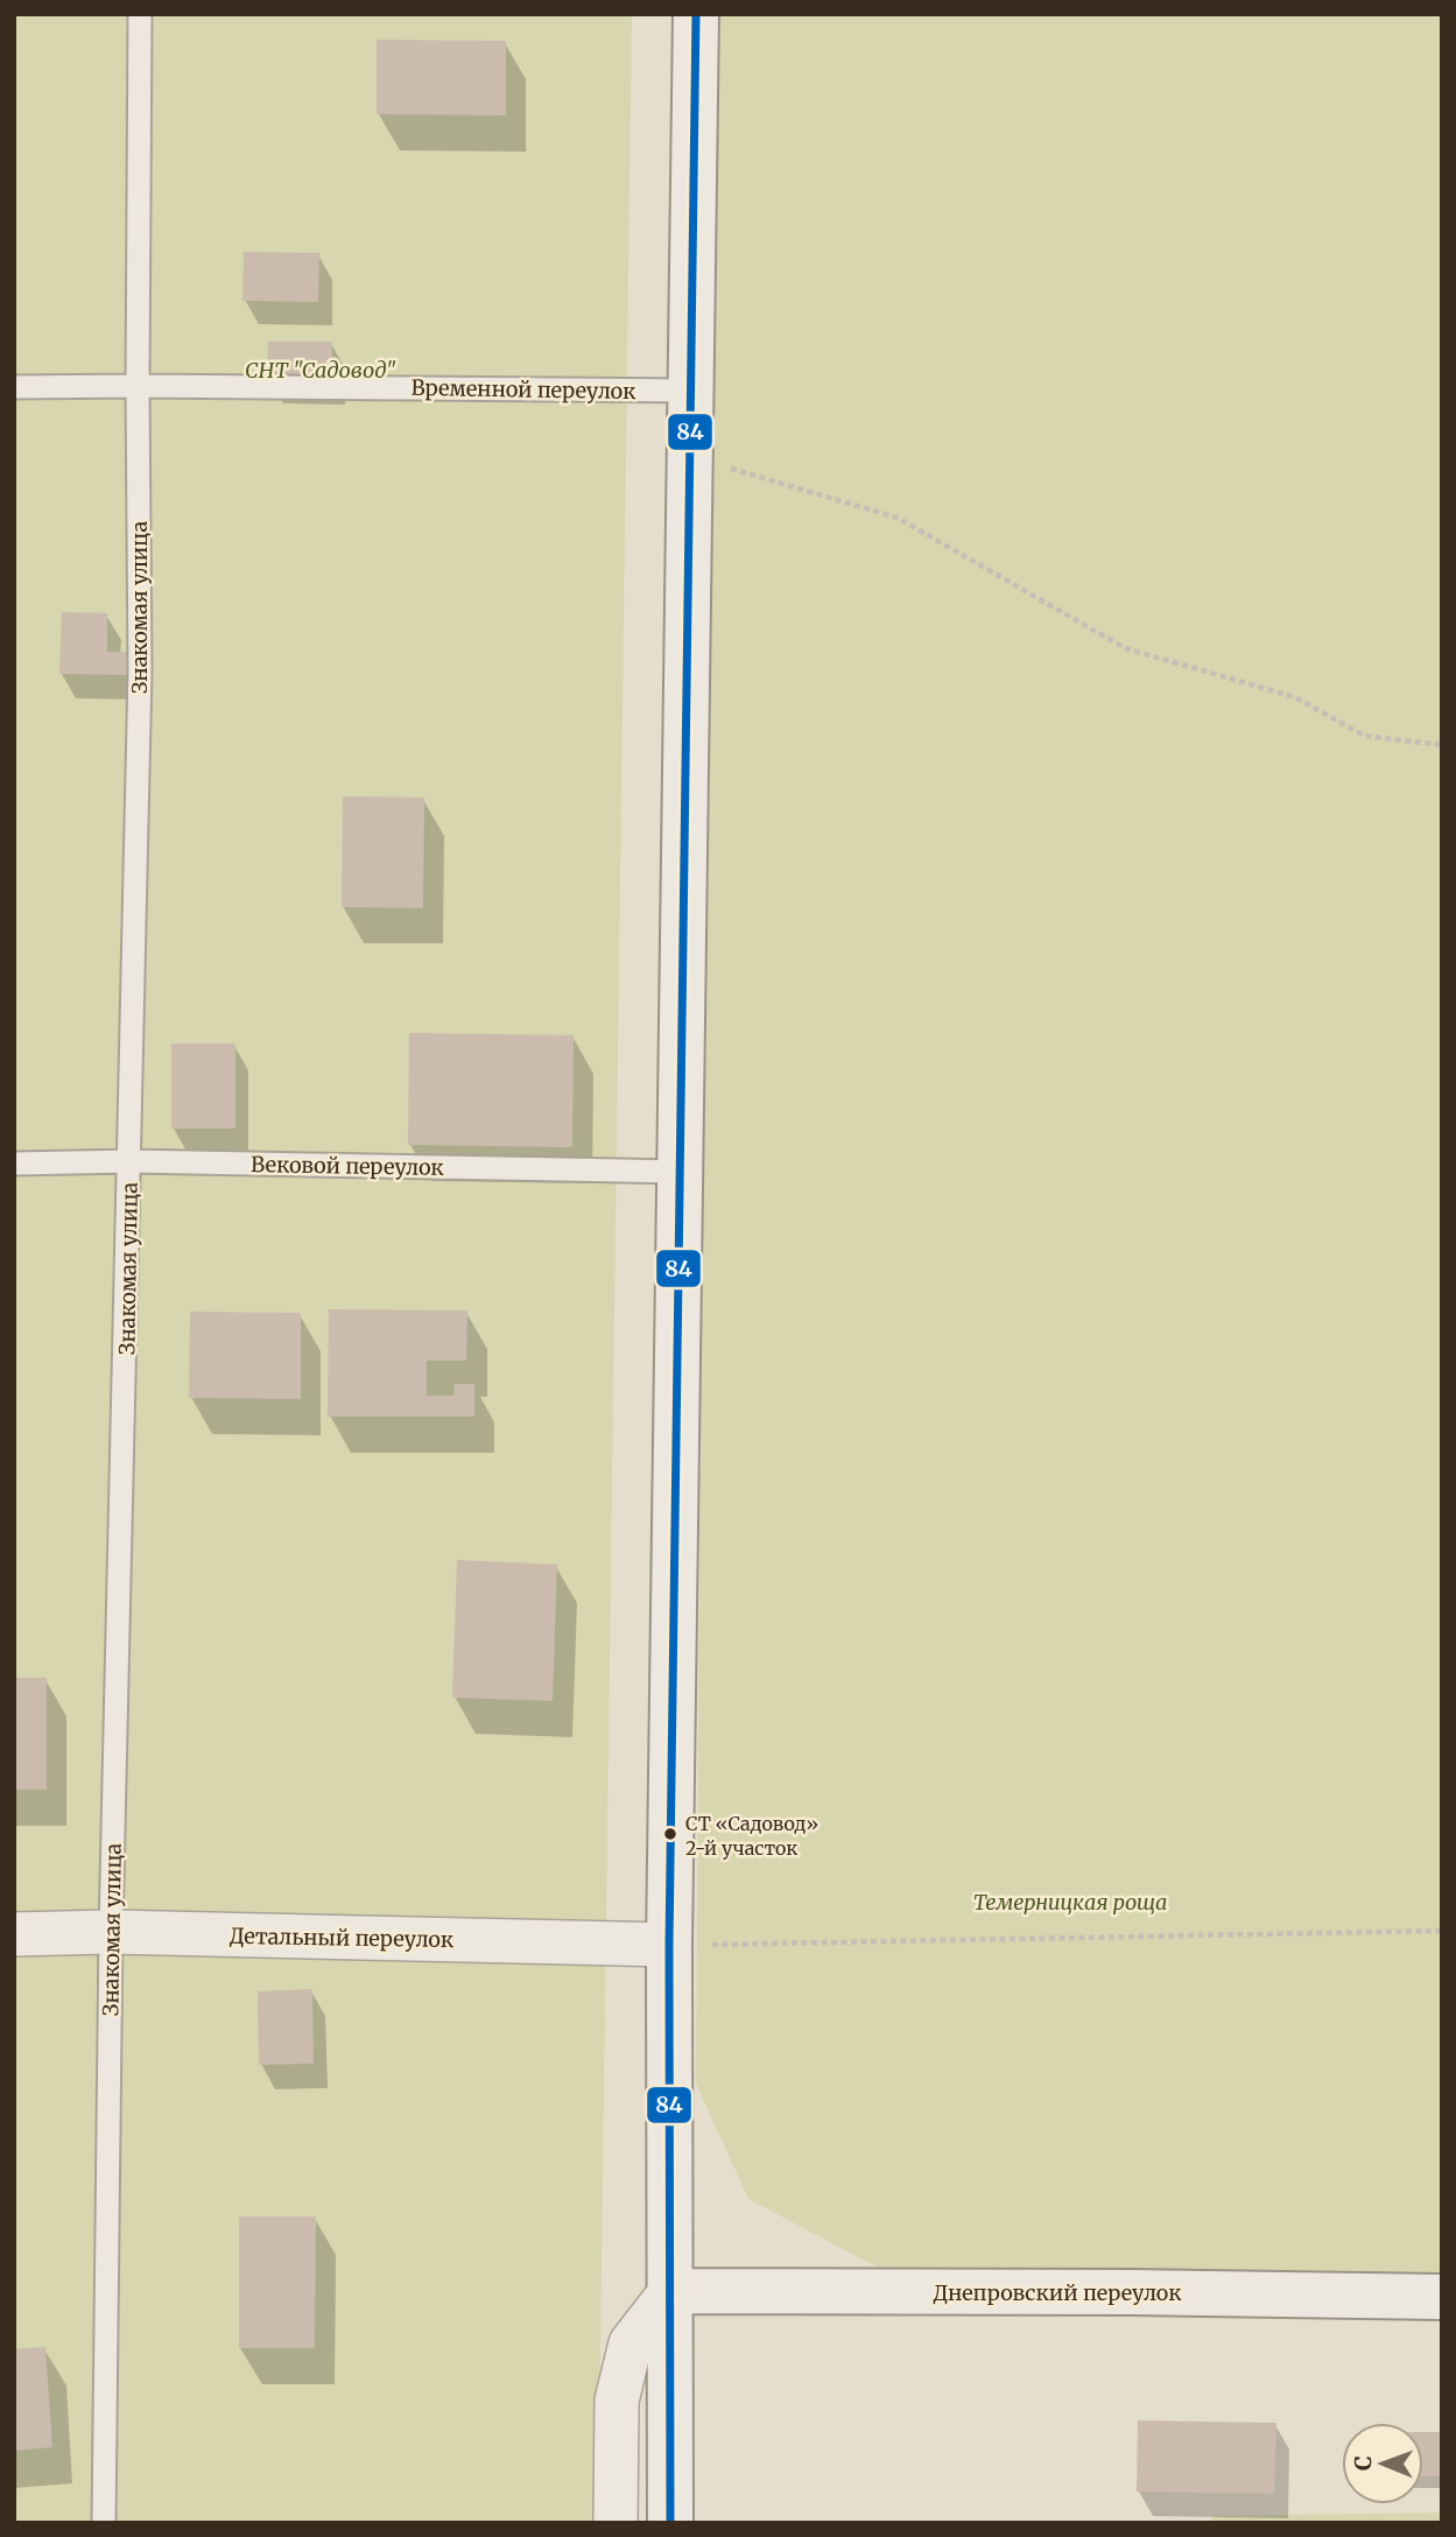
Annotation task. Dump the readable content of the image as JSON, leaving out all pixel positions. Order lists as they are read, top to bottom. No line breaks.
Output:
{"streets":{"street":["Детальный переулок","Днепровский переулок"],"lane":["Временной переулок","Знакомая улица","Вековой переулок"]},"crossings":[["Временной переулок","Знакомая улица"],["Знакомая улица","Вековой переулок"],["Знакомая улица","Детальный переулок"]],"parks":["СНТ \"Садовод\"","Темерницкая роща"],"places":["СТ «Садовод» 2-й участок"],"lines":["transit line 84"],"north":"left"}
